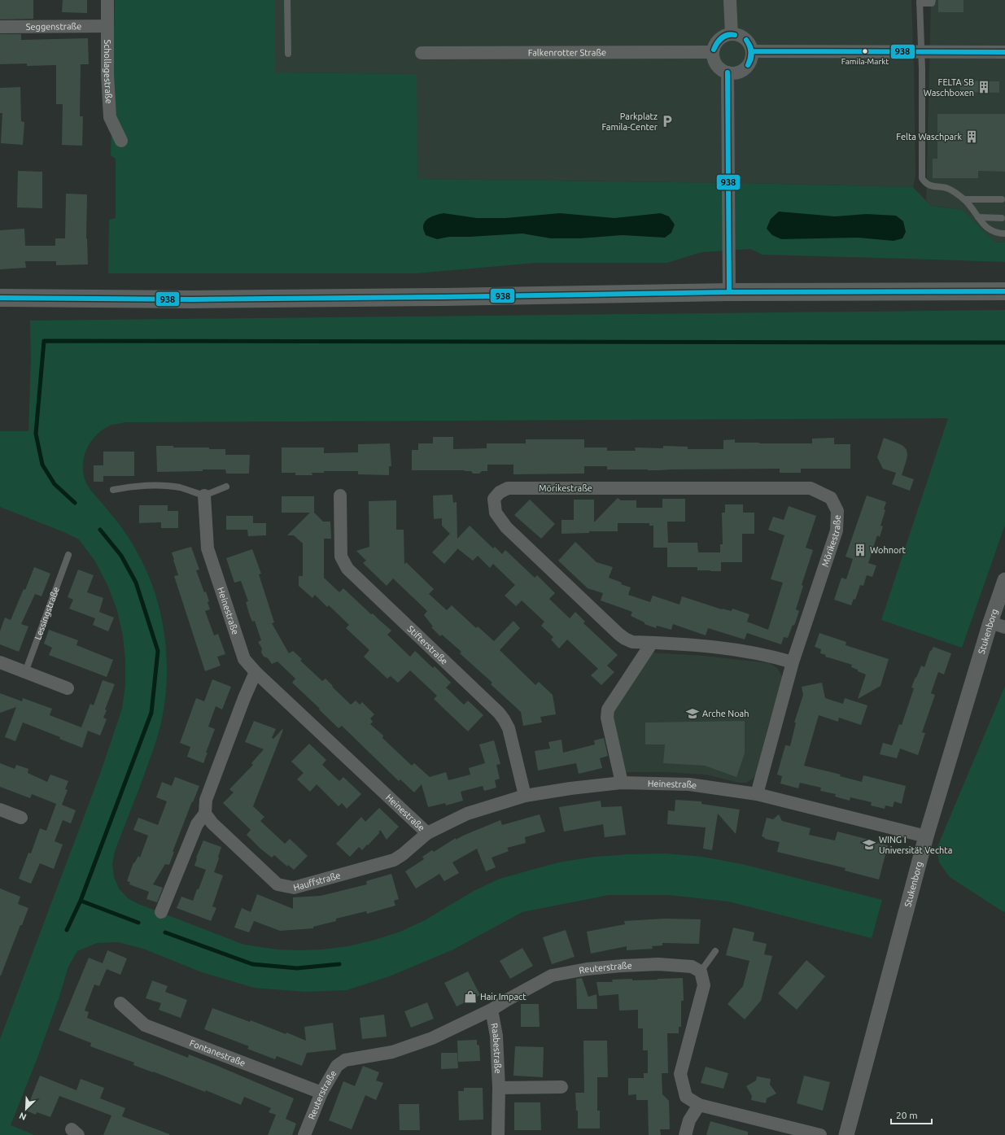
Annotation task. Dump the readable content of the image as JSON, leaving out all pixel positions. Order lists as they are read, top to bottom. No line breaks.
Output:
{"streets":{"street":["Seggenstraße","Falkenrotter Straße","Schollagestraße","Mörikestraße","Heinestraße","Stukenborg","Stifterstraße","Hauffstraße","Reuterstraße","Raabestraße","Fontanestraße"],"lane":["Lessingstraße"]},"crossings":[["Seggenstraße","Schollagestraße"],["Mörikestraße","Heinestraße"],["Heinestraße","Stukenborg"],["Heinestraße","Stifterstraße"],["Heinestraße","Hauffstraße"],["Reuterstraße","Raabestraße"],["Reuterstraße","Fontanestraße"]],"places":{"other":["Famila-Markt"],"building":["FELTA SB Waschboxen","Felta Waschpark","Wohnort"],"parking":["Parkplatz Famila-Center"],"school or university":["Arche Noah","WING I Universität Vechta"],"shop":["Hair Impact"]},"lines":["transit line 938"],"scale_bar":"20 m","north":"bottom left"}
